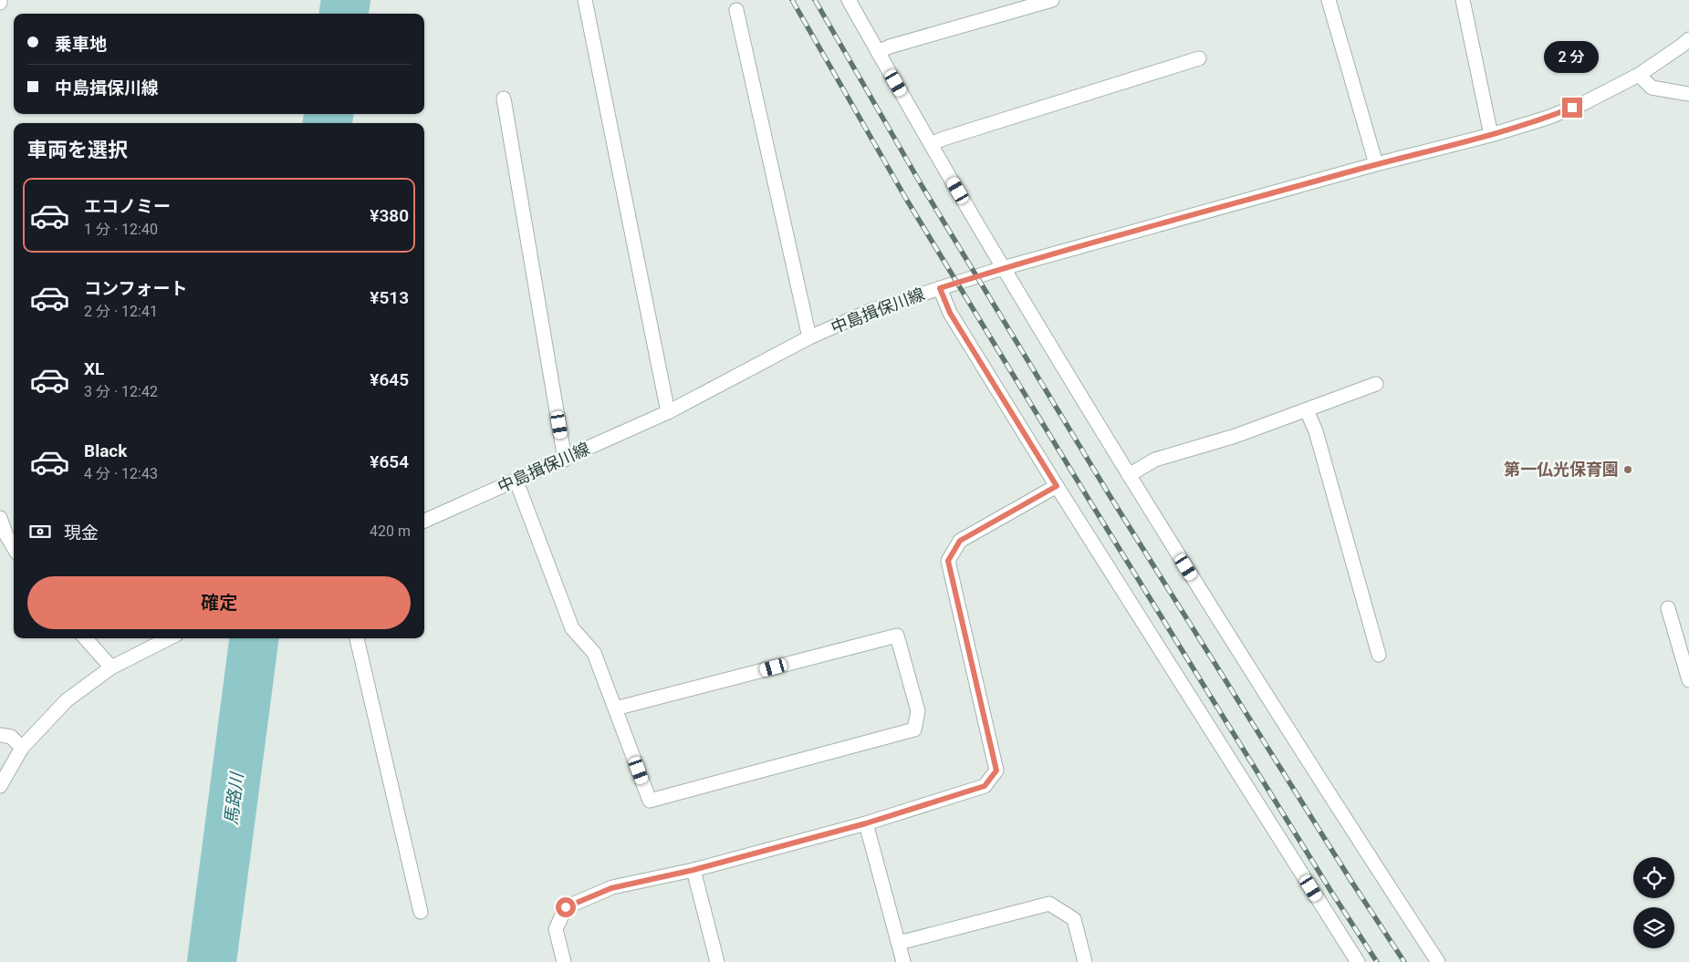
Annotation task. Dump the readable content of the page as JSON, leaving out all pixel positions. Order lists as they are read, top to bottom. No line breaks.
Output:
{"streets":{"street":["中島揖保川線"]},"water":["馬路川"],"places":["第一仏光保育園"],"page":{"banner":["乗車地","中島揖保川線"],"bubble":"2 分","heading":"車両を選択","list":[{"name":"エコノミー","note":"1 分 · 12:40","value":"¥380"},{"name":"コンフォート","note":"2 分 · 12:41","value":"¥513"},{"name":"XL","note":"3 分 · 12:42","value":"¥645"},{"name":"Black","note":"4 分 · 12:43","value":"¥654"}],"pay":["現金","420 m"],"buttons":"確定"}}
